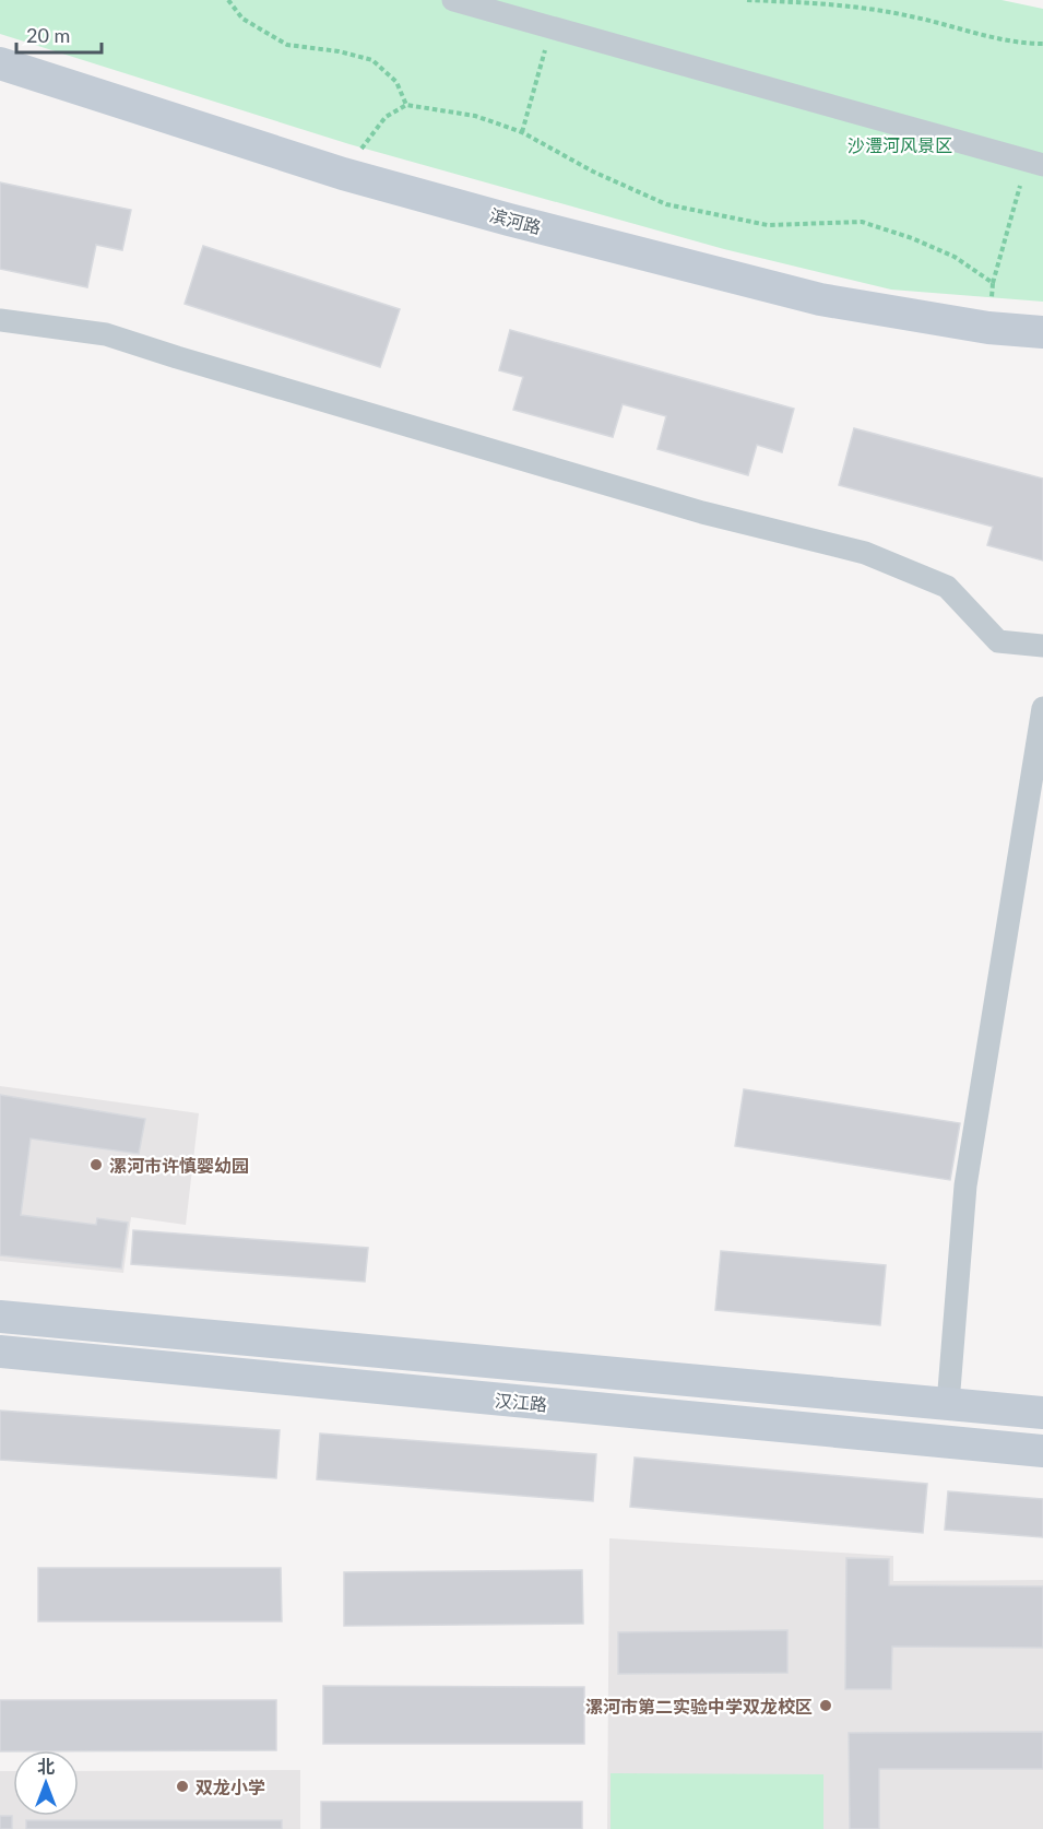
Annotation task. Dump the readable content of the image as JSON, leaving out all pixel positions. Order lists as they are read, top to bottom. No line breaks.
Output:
{"streets":{"street":["滨河路","汉江路"]},"parks":["沙澧河风景区"],"places":["漯河市许慎婴幼园","漯河市第二实验中学双龙校区","双龙小学"],"scale_bar":"20 m","north":"top"}
